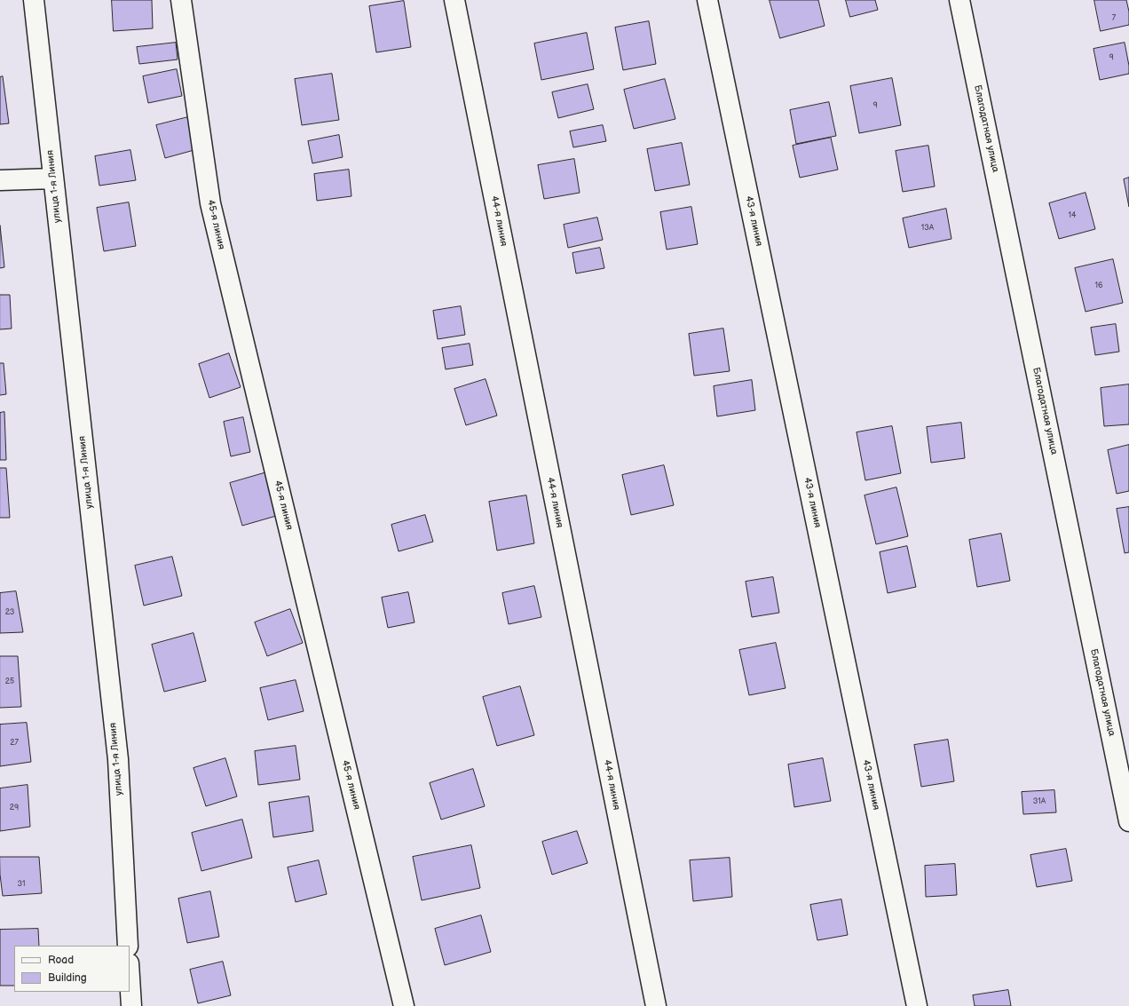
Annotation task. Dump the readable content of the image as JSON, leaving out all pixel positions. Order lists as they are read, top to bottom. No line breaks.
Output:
{"streets":{"street":["Благодатная улица","улица 1-я Линия","44-я линия","43-я линия","45-я линия"]},"house_numbers":["7","9","9","14","13А","16","23","25","27","31А","29","31"],"legend":["Road","Building"]}
